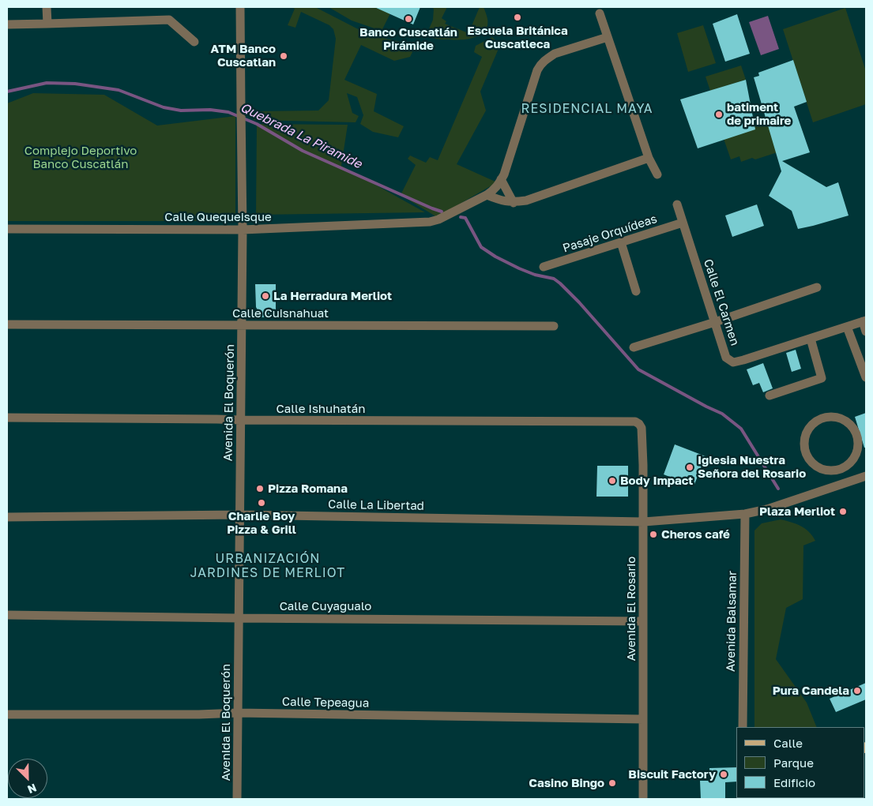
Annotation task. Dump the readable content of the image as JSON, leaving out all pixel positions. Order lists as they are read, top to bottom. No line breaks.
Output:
{"streets":{"street":["Calle Quequeisque","Pasaje Orquídeas","Calle El Carmen","Calle Cuisnahuat","Avenida El Boquerón","Calle Ishuhatán","Calle La Libertad","Calle Cuyagualo","Avenida El Rosario","Avenida Balsamar","Calle Tepeagua"]},"crossings":[["Calle Quequeisque","Avenida El Boquerón"],["Pasaje Orquídeas","Calle El Carmen"],["Calle Cuisnahuat","Avenida El Boquerón"],["Avenida El Boquerón","Calle Ishuhatán"],["Avenida El Boquerón","Calle La Libertad"],["Avenida El Boquerón","Calle Cuyagualo"],["Avenida El Boquerón","Calle Tepeagua"],["Calle Ishuhatán","Avenida El Rosario"],["Calle La Libertad","Avenida El Rosario"],["Calle La Libertad","Avenida Balsamar"],["Calle Cuyagualo","Avenida El Rosario"],["Avenida El Rosario","Calle Tepeagua"]],"districts":["RESIDENCIAL MAYA","URBANIZACIÓN JARDINES DE MERLIOT"],"water":["Quebrada La Piramide"],"parks":["Complejo Deportivo Banco Cuscatlán"],"places":["Escuela Británica Cuscatleca","Banco Cuscatlán Pirámide","ATM Banco Cuscatlan","batiment de primaire","La Herradura Merliot","Iglesia Nuestra Señora del Rosario","Body Impact","Pizza Romana","Charlie Boy Pizza & Grill","Plaza Merliot","Cheros café","Pura Candela","Biscuit Factory","Casino Bingo"],"legend":["Calle","Parque","Edificio"],"north":"bottom right"}
